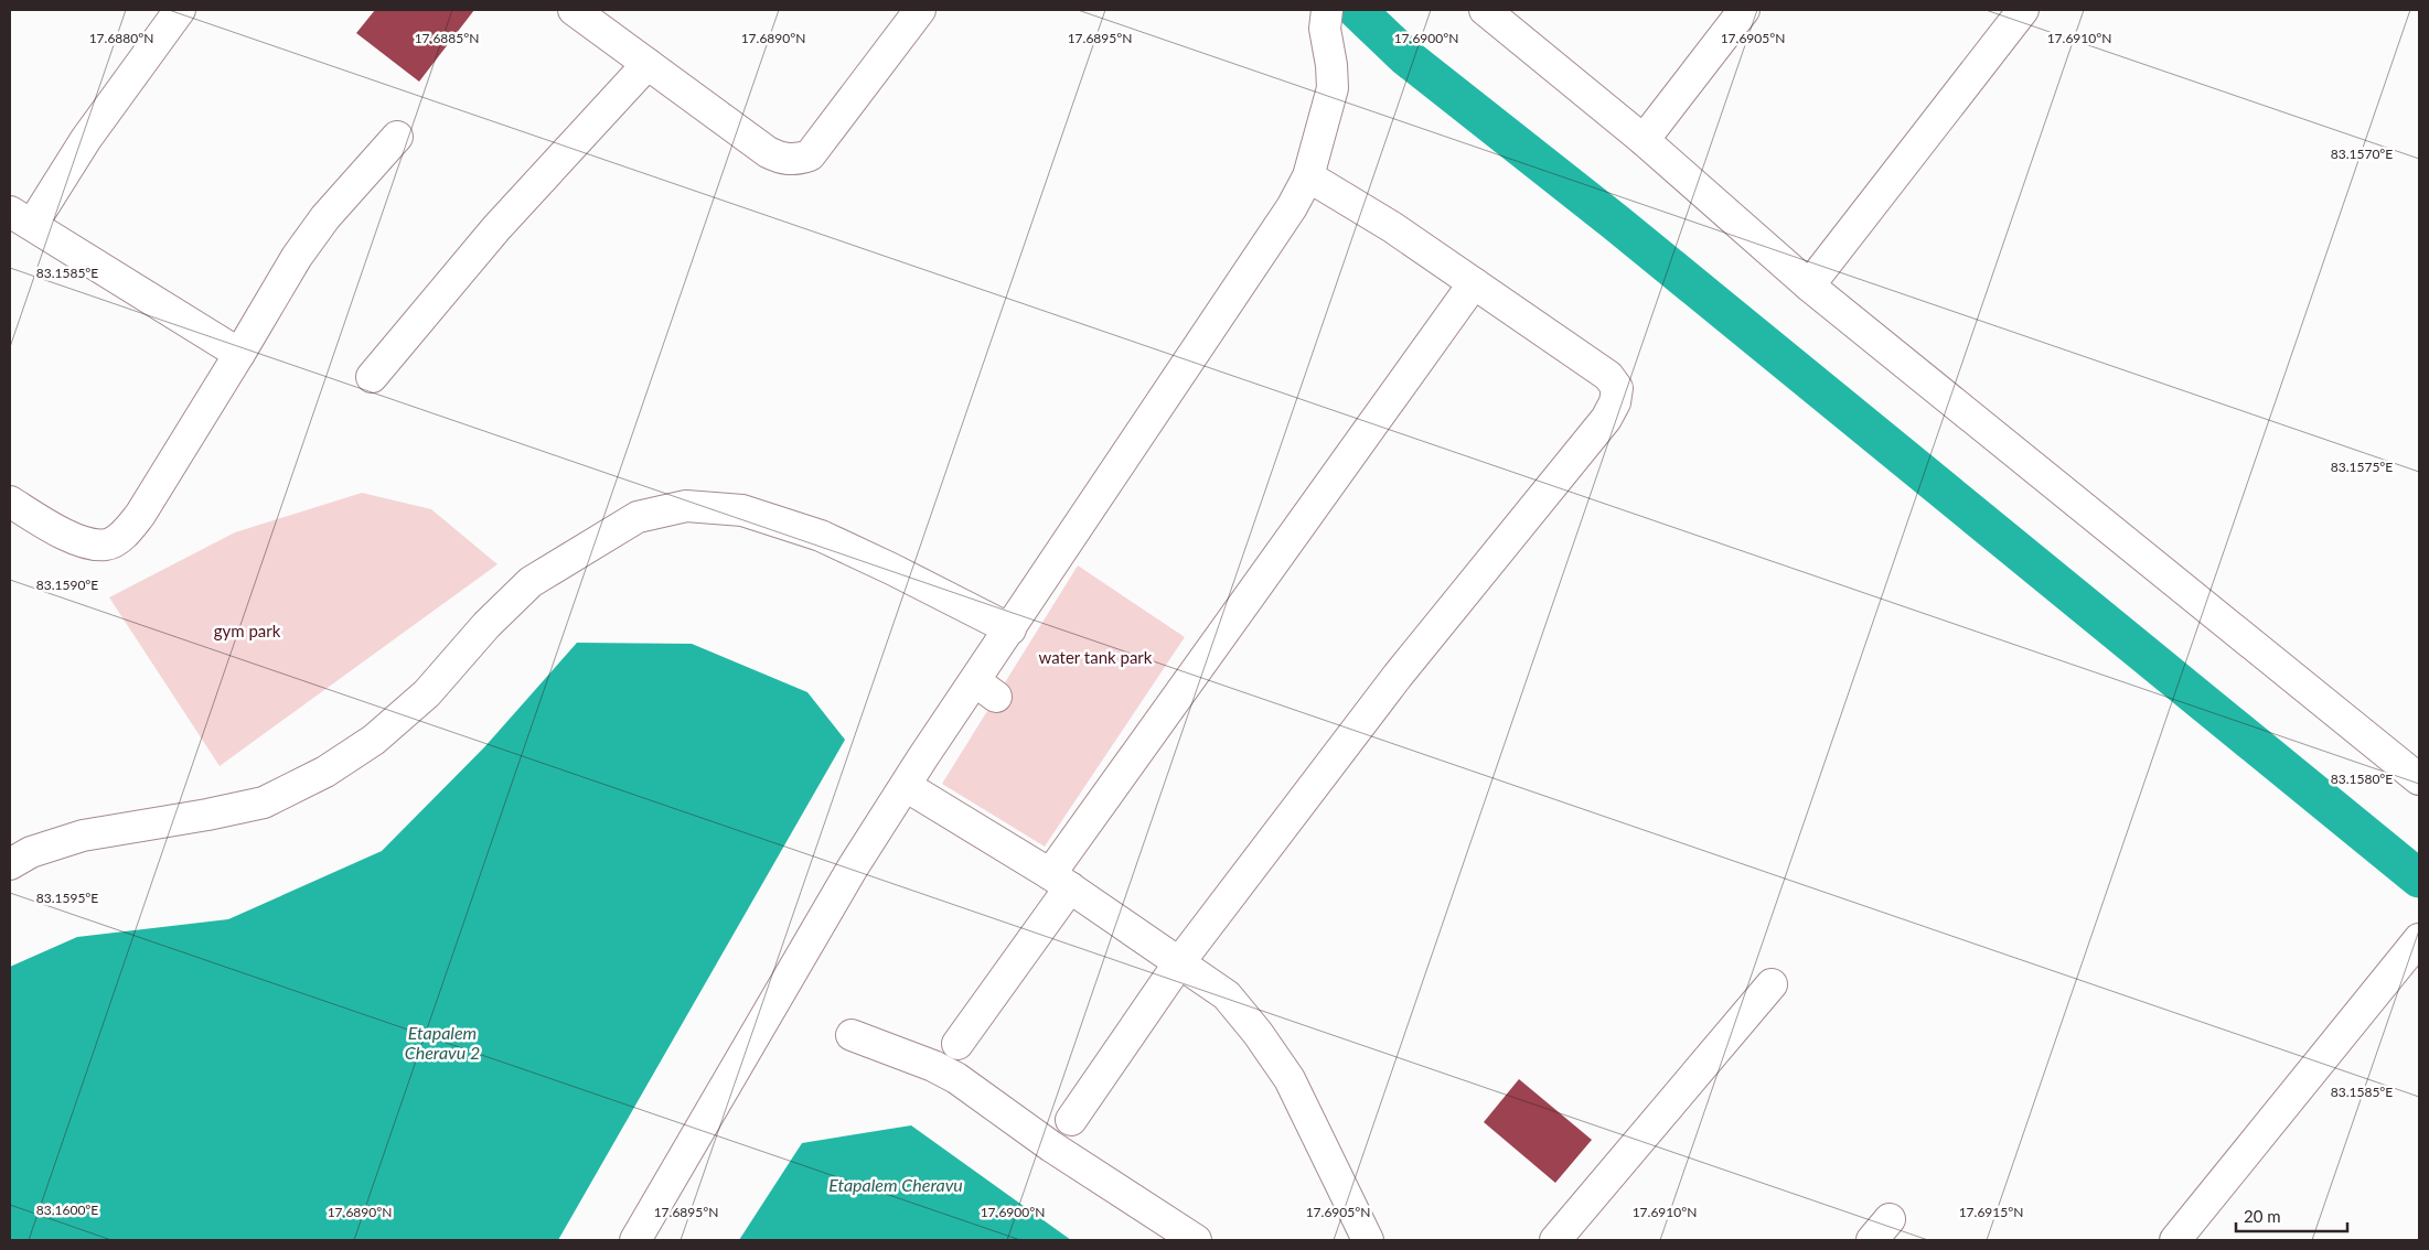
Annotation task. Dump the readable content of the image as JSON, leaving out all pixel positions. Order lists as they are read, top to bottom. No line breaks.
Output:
{"water":["Etapalem Cheravu 2","Etapalem Cheravu"],"parks":["gym park","water tank park"],"scale_bar":"20 m","coordinates":["17.6890°N","17.6900°N","17.6905°N","17.6880°N","17.6885°N","17.6895°N","17.6910°N","83.1570°E","83.1585°E","83.1575°E","83.1590°E","83.1580°E","83.1595°E","83.1600°E","17.6915°N"]}
